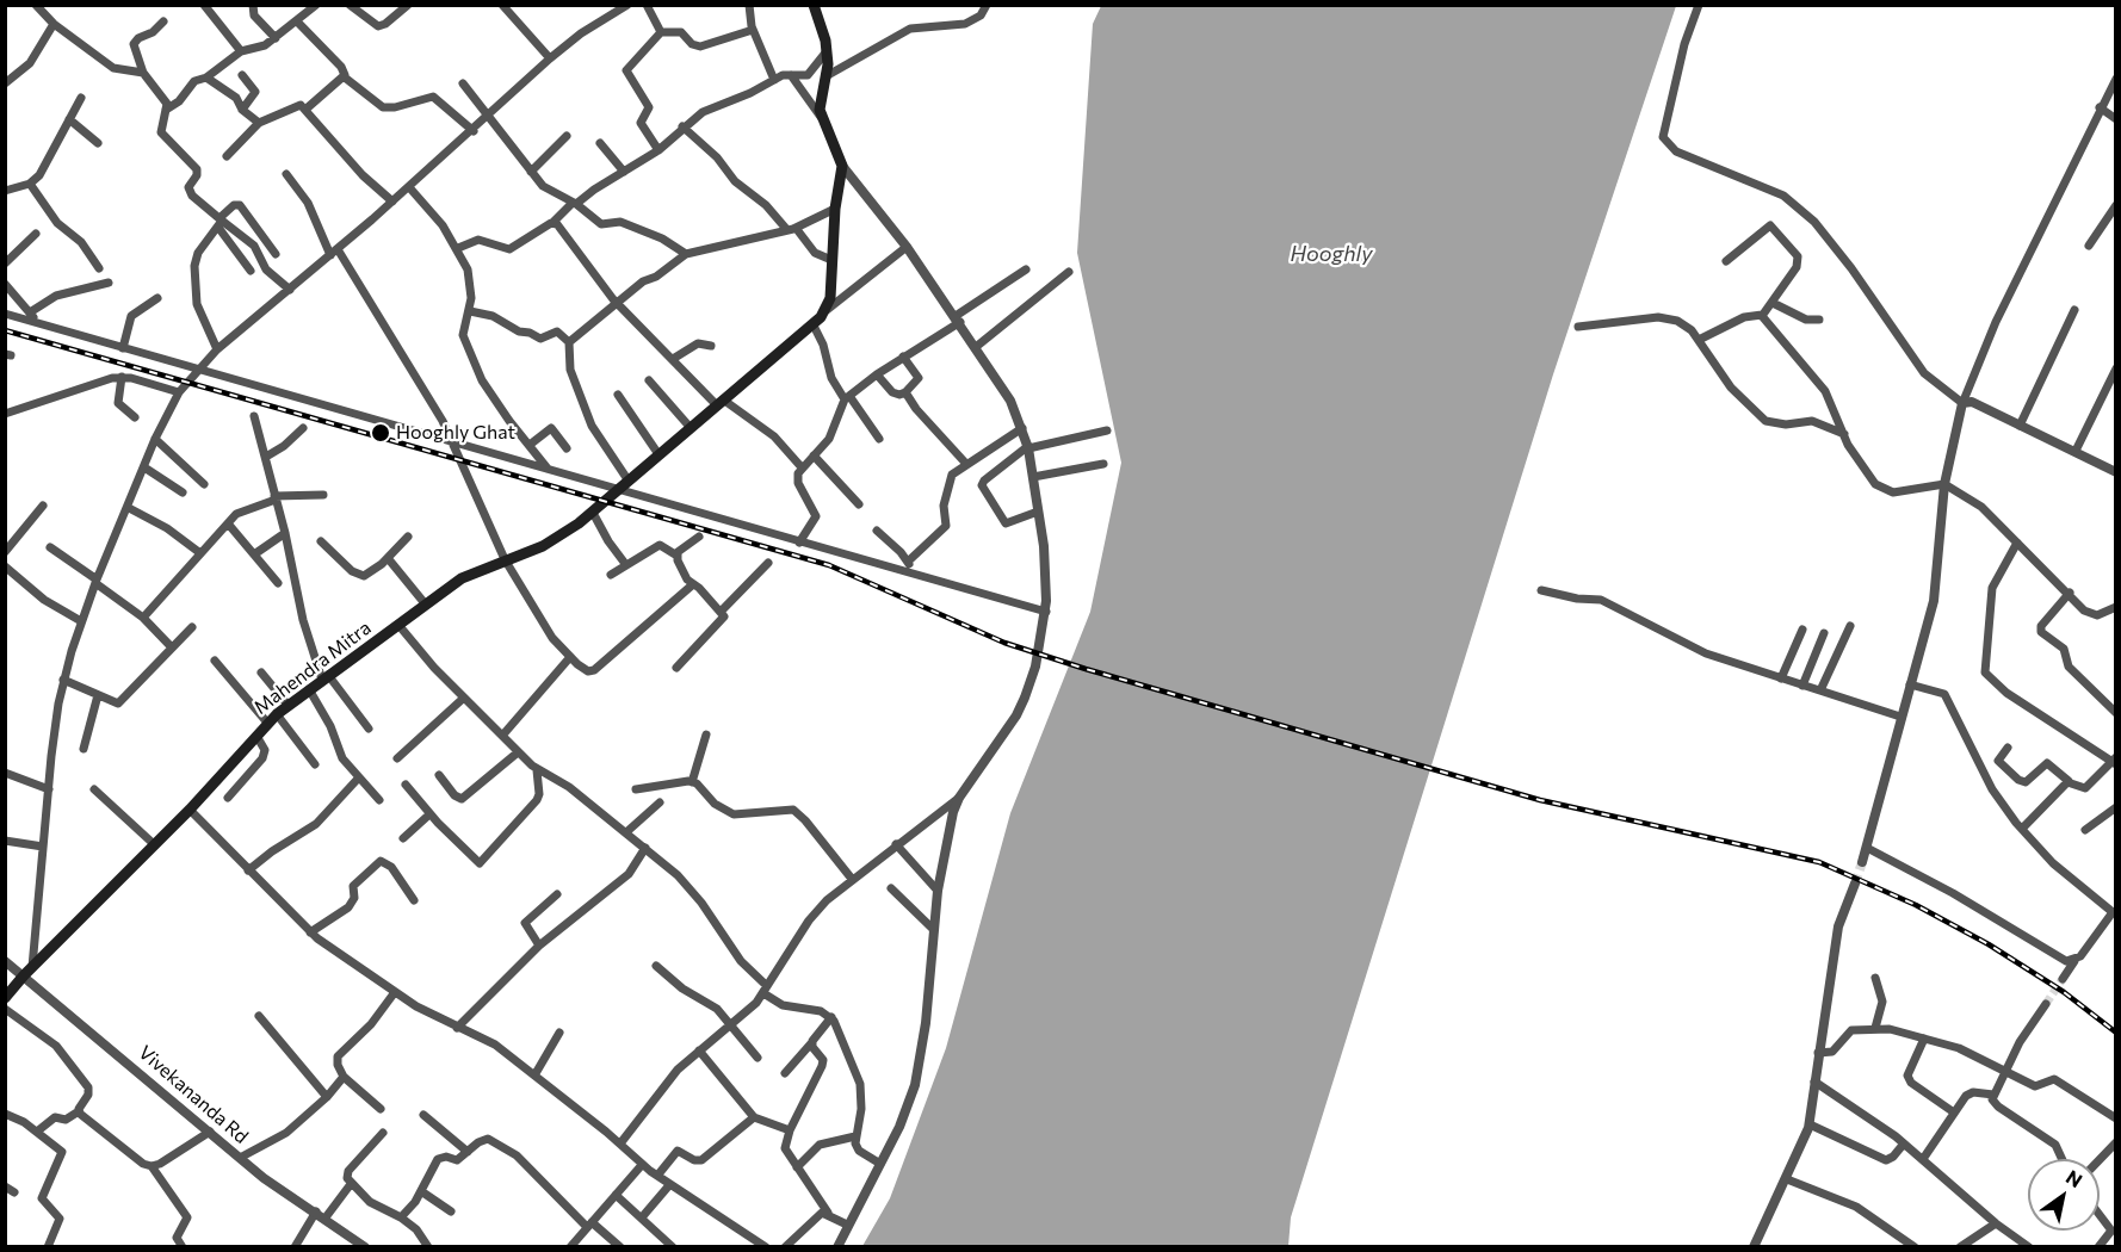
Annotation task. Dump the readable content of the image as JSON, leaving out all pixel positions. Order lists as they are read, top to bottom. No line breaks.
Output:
{"streets":{"main road":["Mahendra Mitra"],"street":["Vivekananda Rd"]},"crossings":[["Mahendra Mitra","Vivekananda Rd"]],"water":["Hooghly"],"places":["Hooghly Ghat"],"north":"top right"}
